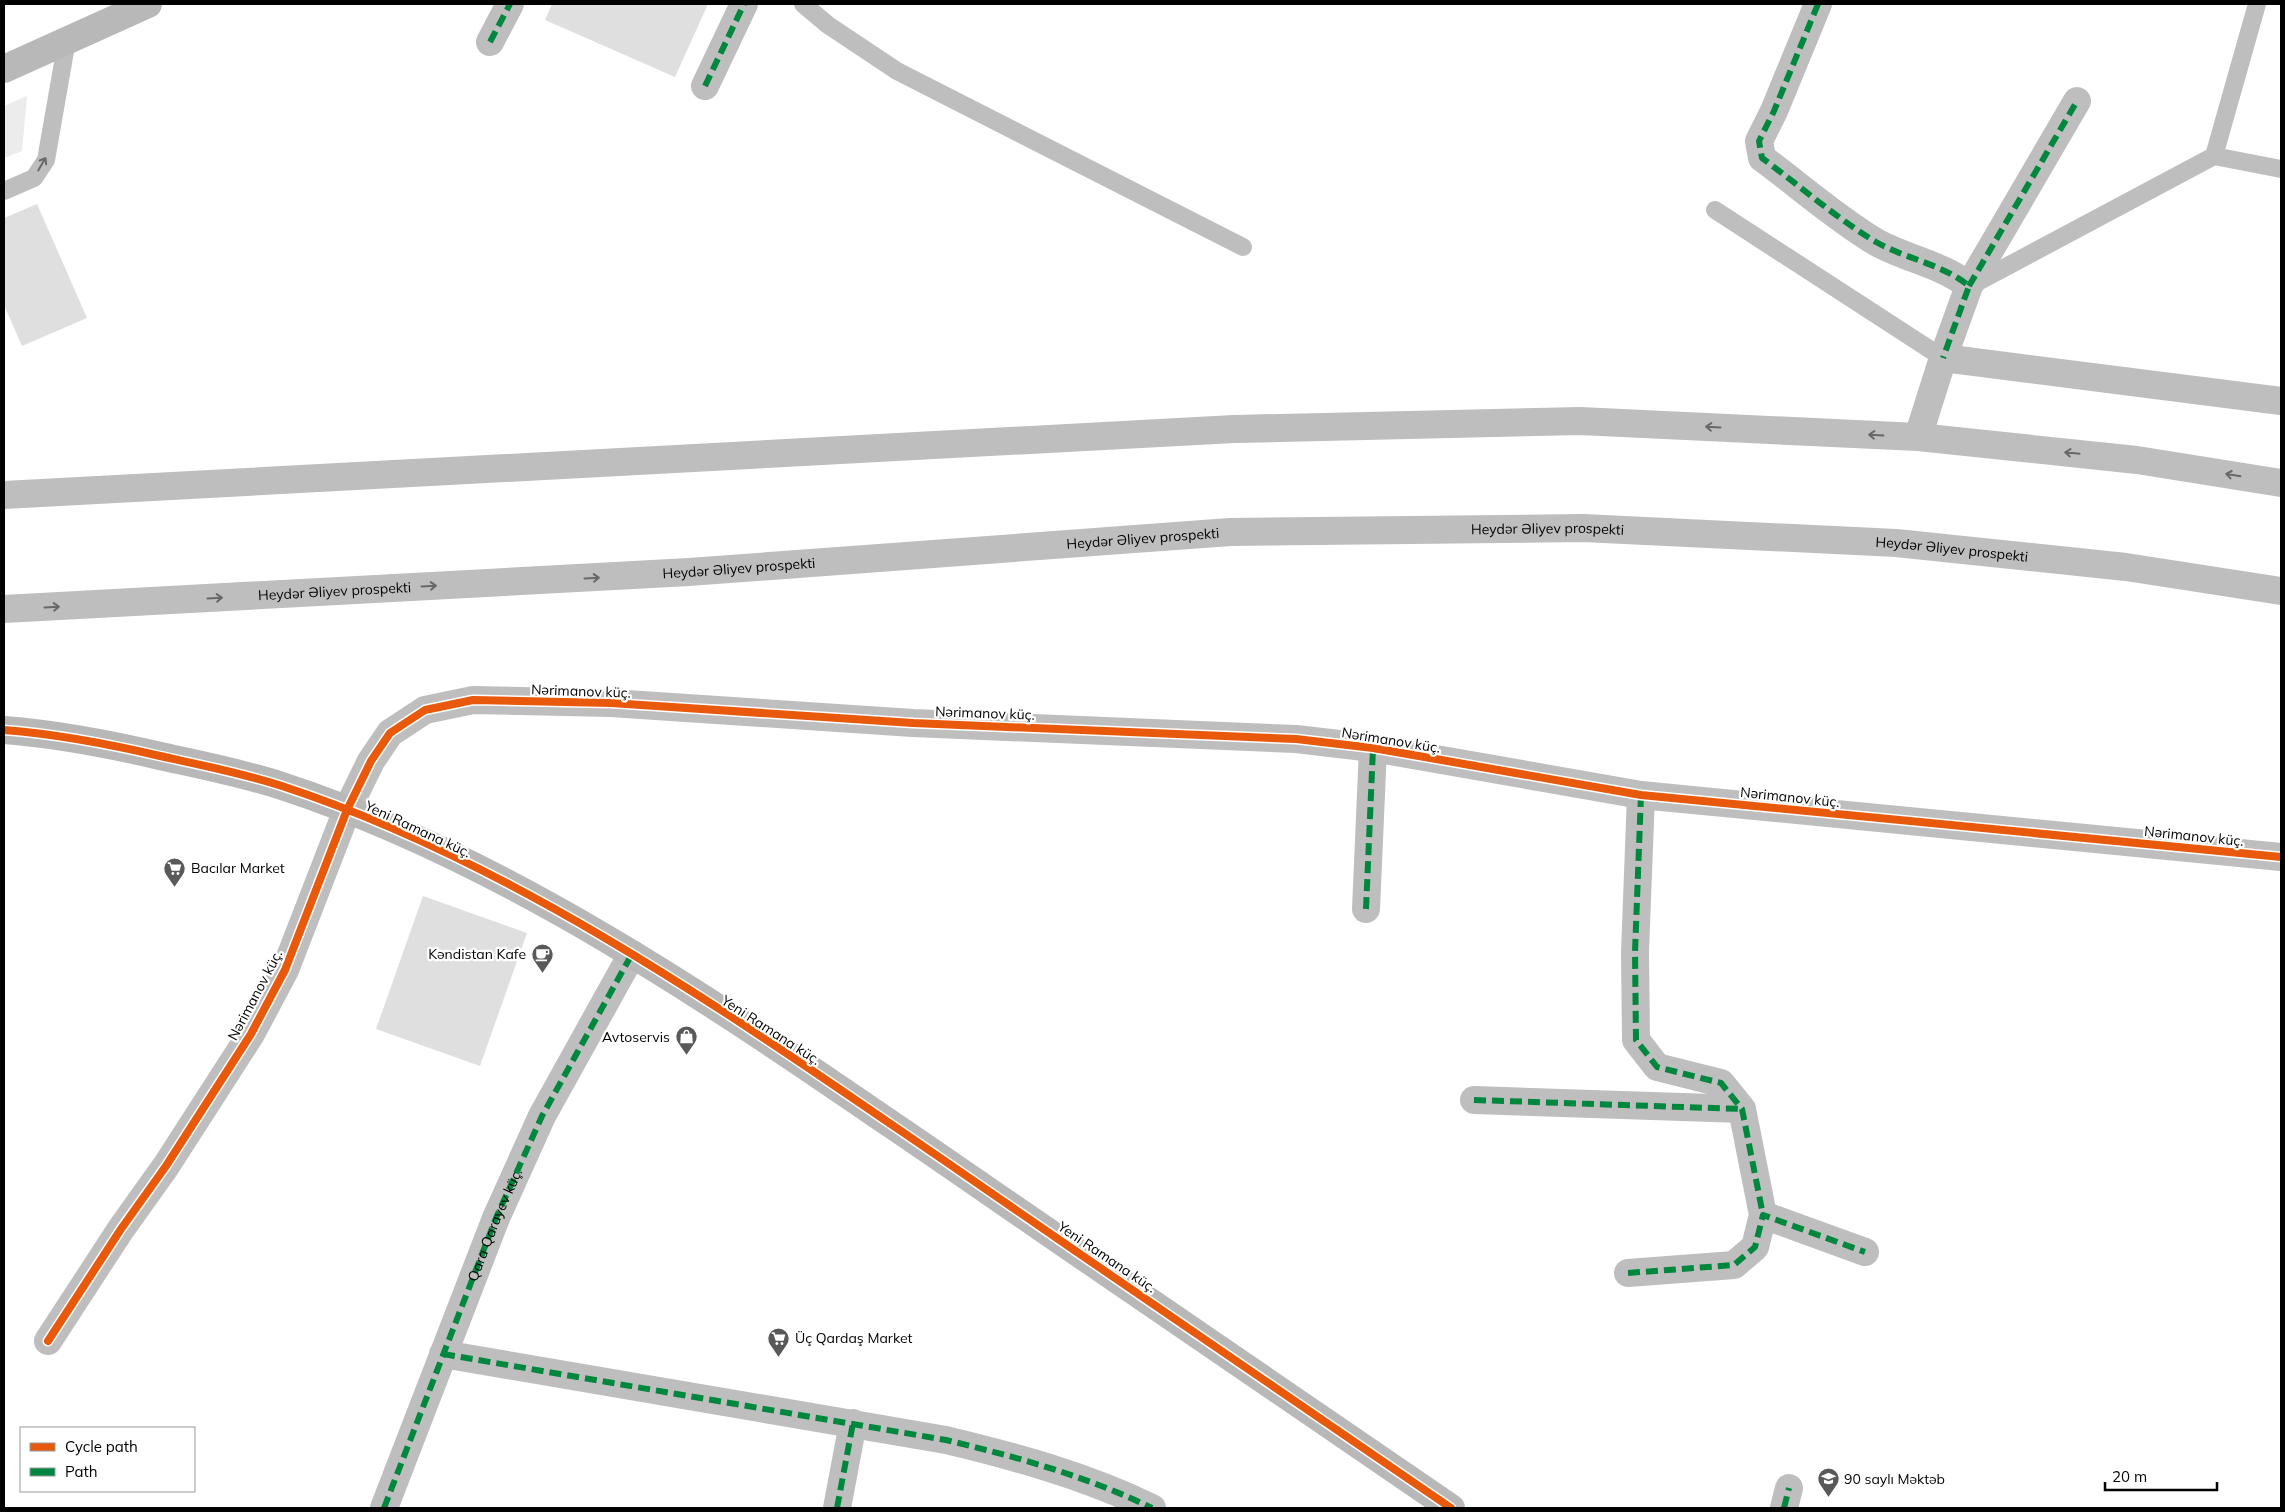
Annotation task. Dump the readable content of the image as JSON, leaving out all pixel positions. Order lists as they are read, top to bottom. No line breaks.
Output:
{"streets":{"main road":["Heydər Əliyev prospekti","Nərimanov küç.","Qara Qarayev küç."],"street":["Yeni Ramana küç."]},"crossings":[["Nərimanov küç.","Yeni Ramana küç."],["Yeni Ramana küç.","Qara Qarayev küç."]],"places":{"supermarket":["Bacılar Market","Üç Qardaş Market"],"cafe":["Kəndistan Kafe"],"shop":["Avtoservis"],"school or university":["90 saylı Məktəb"]},"legend":["Cycle path","Path"],"scale_bar":"20 m"}
